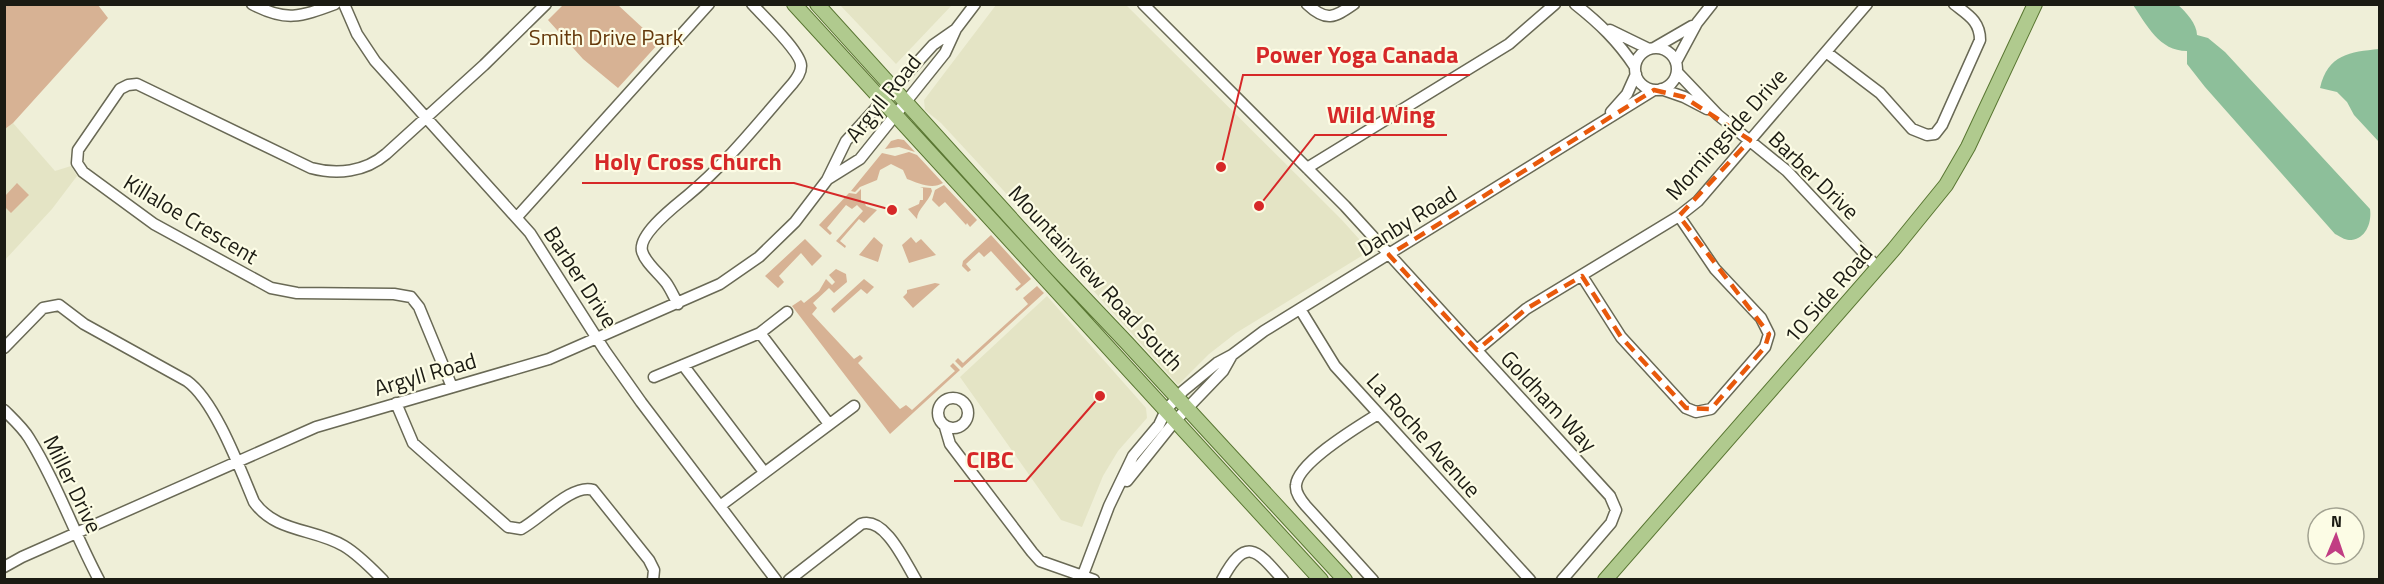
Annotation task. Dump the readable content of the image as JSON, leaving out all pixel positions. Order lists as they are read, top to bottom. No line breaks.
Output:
{"streets":{"main road":["Mountainview Road South","10 Side Road"],"street":["Argyll Road","Morningside Drive","Barber Drive","Killaloe Crescent","Danby Road","Goldham Way","La Roche Avenue","Miller Drive"]},"crossings":[["Argyll Road","Barber Drive"],["Argyll Road","Killaloe Crescent"],["Argyll Road","Mountainview Road South"],["Argyll Road","Miller Drive"],["Morningside Drive","Barber Drive"],["Morningside Drive","Goldham Way"],["Barber Drive","Killaloe Crescent"],["Barber Drive","Danby Road"],["Barber Drive","10 Side Road"],["Danby Road","Mountainview Road South"],["Danby Road","Goldham Way"],["Danby Road","La Roche Avenue"]],"parks":["Smith Drive Park"],"places":["Power Yoga Canada","Wild Wing","Holy Cross Church","CIBC"],"north":"top"}
